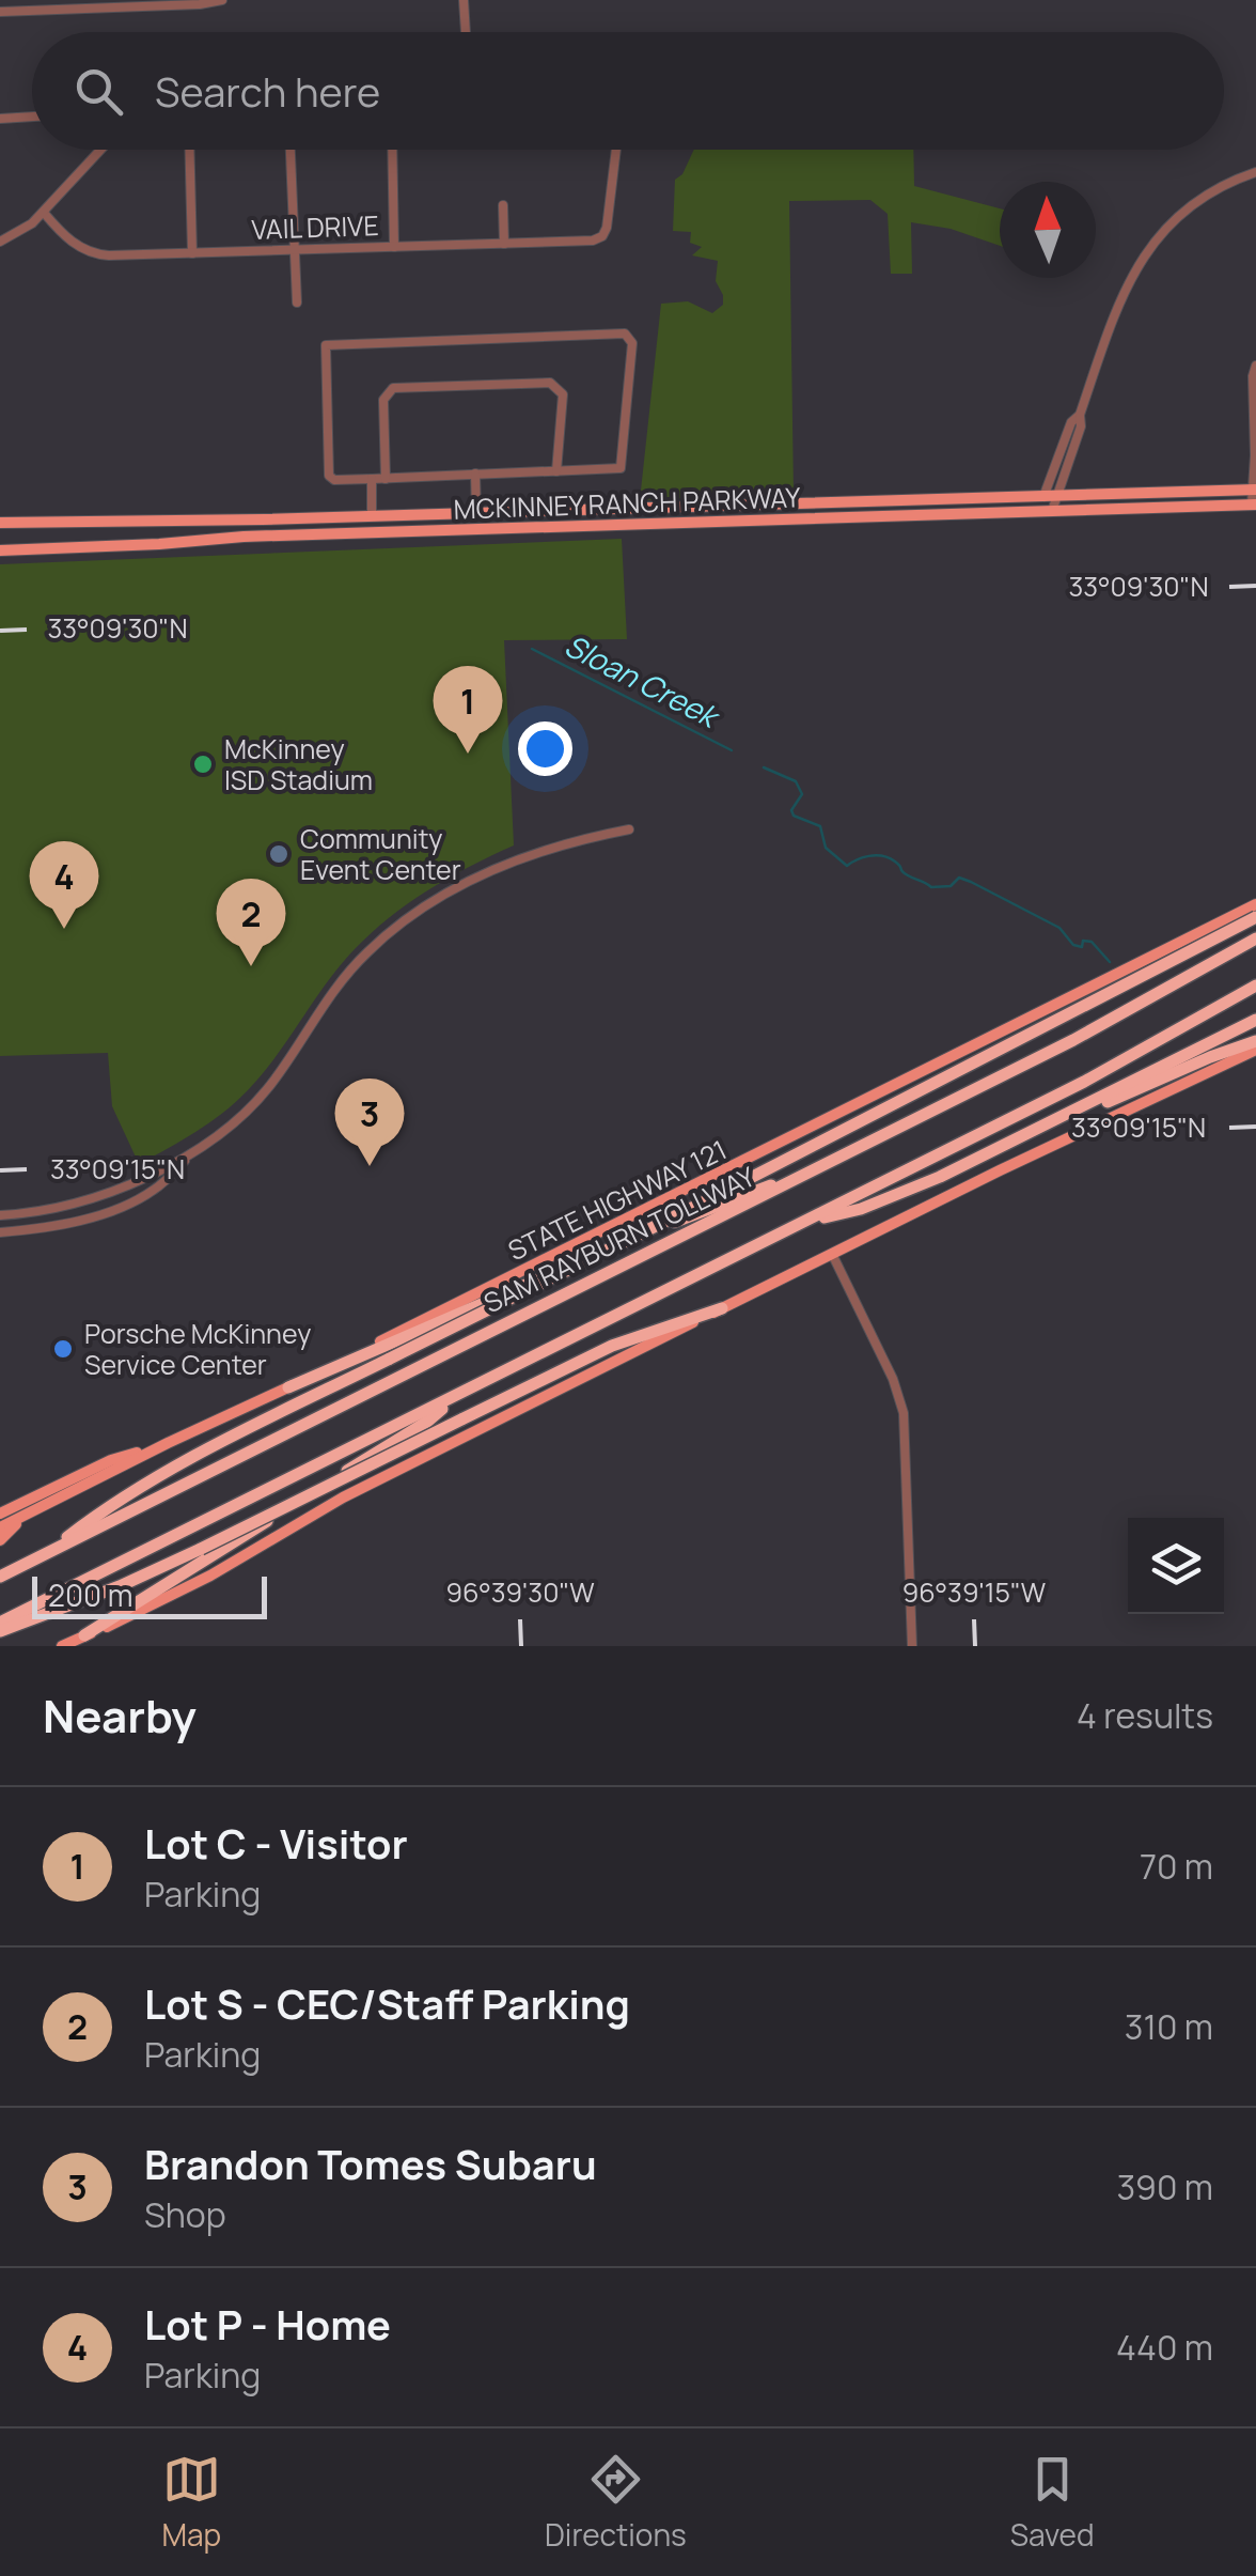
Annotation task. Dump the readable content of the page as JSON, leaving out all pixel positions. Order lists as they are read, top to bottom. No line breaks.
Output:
{"streets":{"highway":["SAM RAYBURN TOLLWAY"],"main road":["MCKINNEY RANCH PARKWAY","STATE HIGHWAY 121"],"street":["VAIL DRIVE"]},"water":["Sloan Creek"],"places":["McKinney ISD Stadium","Community Event Center","Porsche McKinney Service Center"],"scale_bar":"200 m","north":"top","page":{"search":"Search here","pins":["1","4","2","3"],"scale":"200 m","heading":["Nearby","4 results"],"list":[{"mark":"1","name":"Lot C - Visitor","note":"Parking","value":"70 m"},{"mark":"2","name":"Lot S - CEC/Staff Parking","note":"Parking","value":"310 m"},{"mark":"3","name":"Brandon Tomes Subaru","note":"Shop","value":"390 m"},{"mark":"4","name":"Lot P - Home","note":"Parking","value":"440 m"}],"nav":["Map","Directions","Saved"]},"coordinates":["33°09'30\"N","33°09'15\"N","96°39'30\"W","96°39'15\"W"]}
